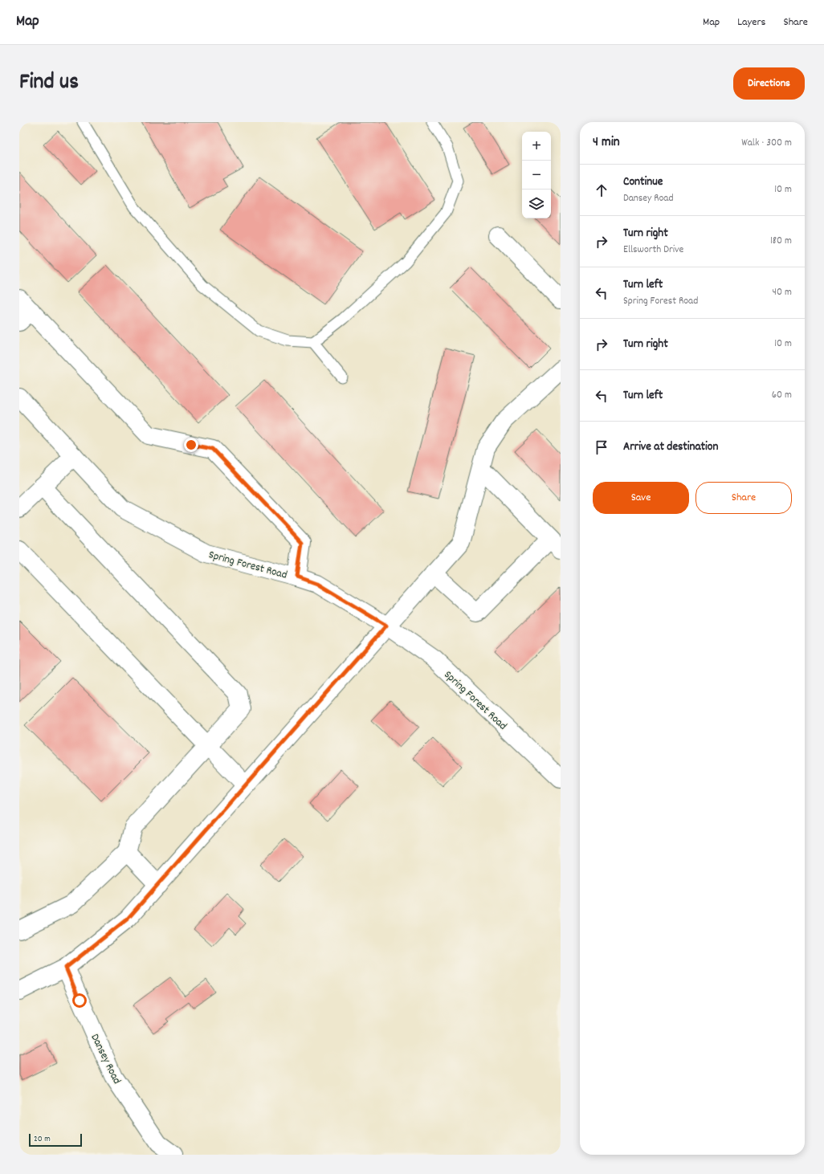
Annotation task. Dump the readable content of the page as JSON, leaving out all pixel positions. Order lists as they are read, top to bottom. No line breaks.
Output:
{"streets":{"street":["Spring Forest Road","Dansey Road"]},"scale_bar":"20 m","page":{"header":"Map","nav":["Map","Layers","Share"],"title":"Find us","buttons":["Directions",["Save","Share"]],"heading":["4 min","Walk · 300 m"],"map_buttons":["+","−"],"list":[["Continue","Dansey Road","10 m"],["Turn right","Ellsworth Drive","180 m"],["Turn left","Spring Forest Road","40 m"],["Turn right","10 m"],["Turn left","60 m"],"Arrive at destination"],"scale":"20 m"}}
